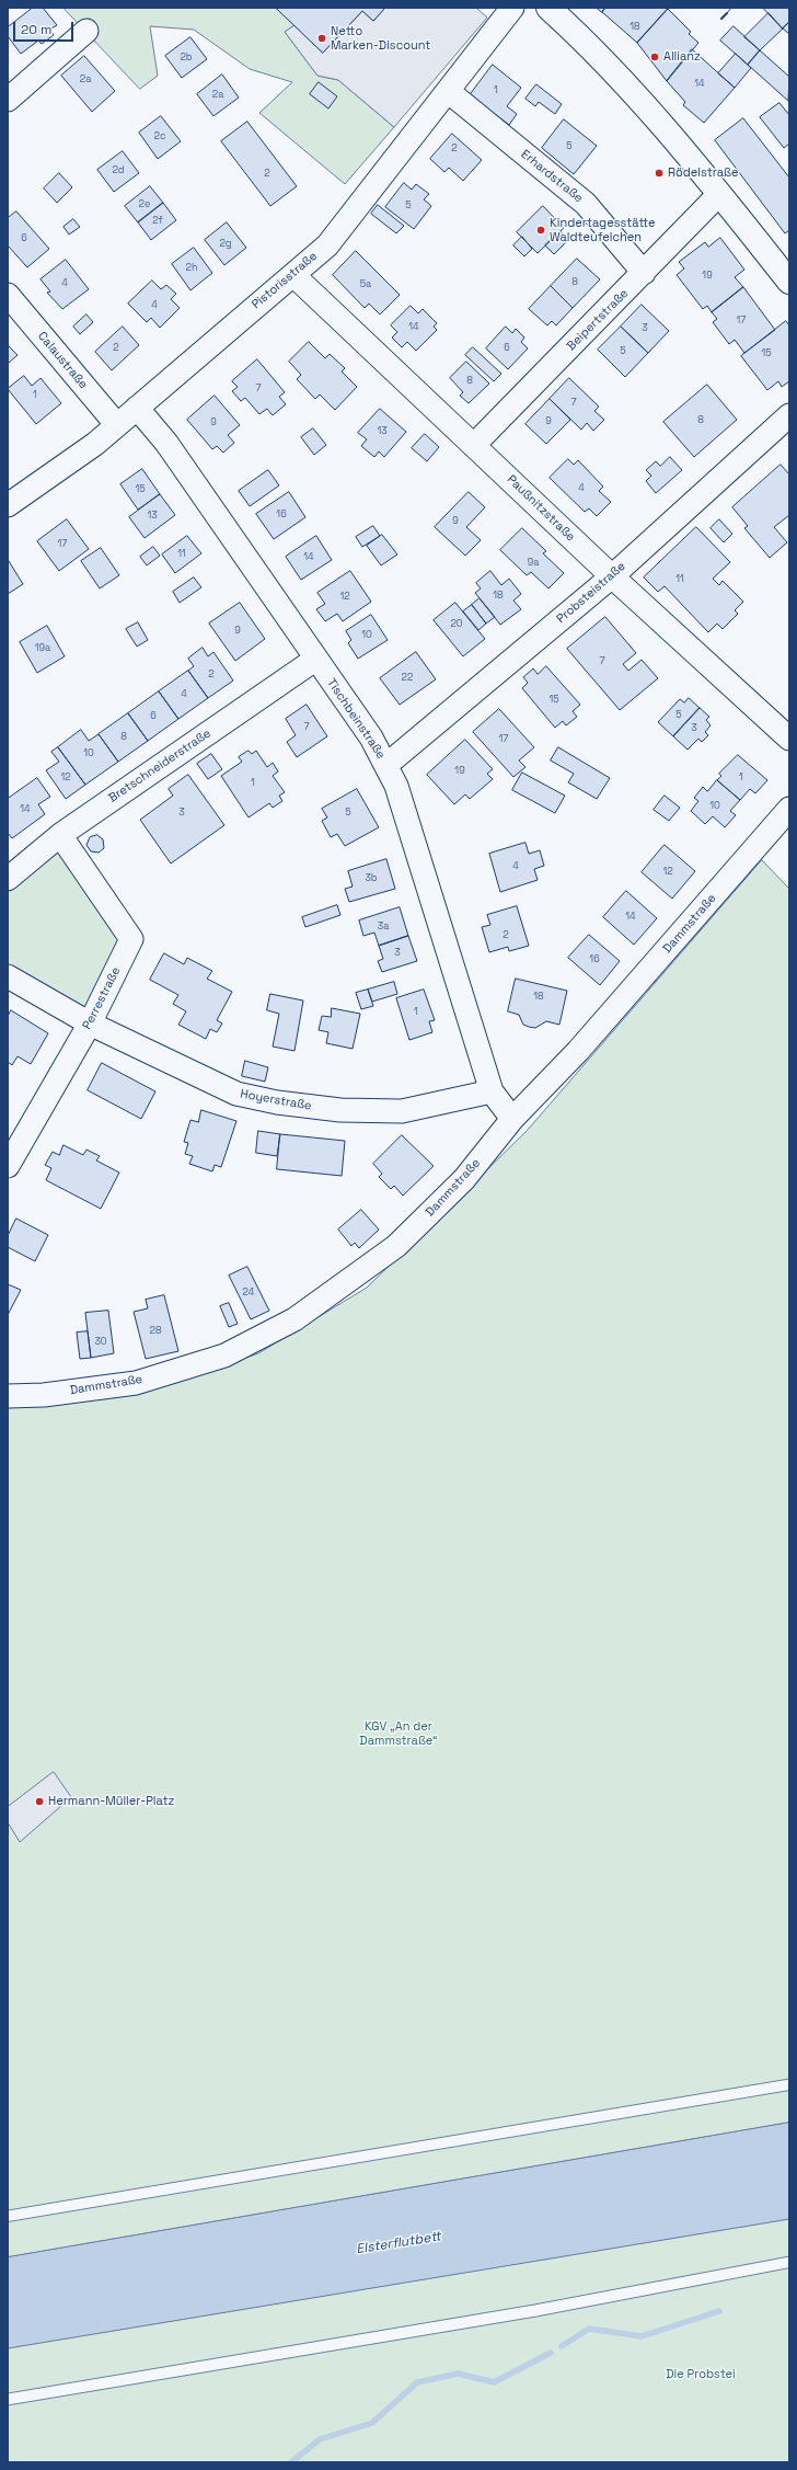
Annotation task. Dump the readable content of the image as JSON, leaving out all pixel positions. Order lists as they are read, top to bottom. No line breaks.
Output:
{"streets":{"street":["Erhardstraße","Pistorisstraße","Beipertstraße","Calaustraße","Paußnitzstraße","Probsteistraße","Tischbeinstraße","Bretschneiderstraße","Dammstraße","Perrestraße","Hoyerstraße"]},"crossings":[["Erhardstraße","Pistorisstraße"],["Erhardstraße","Beipertstraße"],["Pistorisstraße","Calaustraße"],["Pistorisstraße","Paußnitzstraße"],["Pistorisstraße","Tischbeinstraße"],["Beipertstraße","Paußnitzstraße"],["Paußnitzstraße","Probsteistraße"],["Probsteistraße","Tischbeinstraße"],["Tischbeinstraße","Bretschneiderstraße"],["Tischbeinstraße","Dammstraße"],["Tischbeinstraße","Hoyerstraße"],["Bretschneiderstraße","Perrestraße"],["Perrestraße","Hoyerstraße"]],"water":["Elsterflutbett"],"parks":["KGV „An der Dammstraße“","Die Probstei"],"places":["Netto Marken-Discount","Allianz","Rödelstraße","Kindertagesstätte Waldteufelchen","Hermann-Müller-Platz"],"house_numbers":["18","2b","2a","14","1","2a","2c","5","2","2d","2","2e","5","2f","6","2g","2h","19","8","4","5a","4","17","14","3","2","6","5","15","8","7","1","7","8","9","9","13","4","15","16","13","9","17","11","14","9a","11","18","12","20","9","10","19a","7","2","22","4","15","5","6","7","3","8","17","10","19","12","1","1","10","14","3","5","4","12","3b","14","3a","2","3","16","18","1","24","28","30"],"scale_bar":"20 m"}
